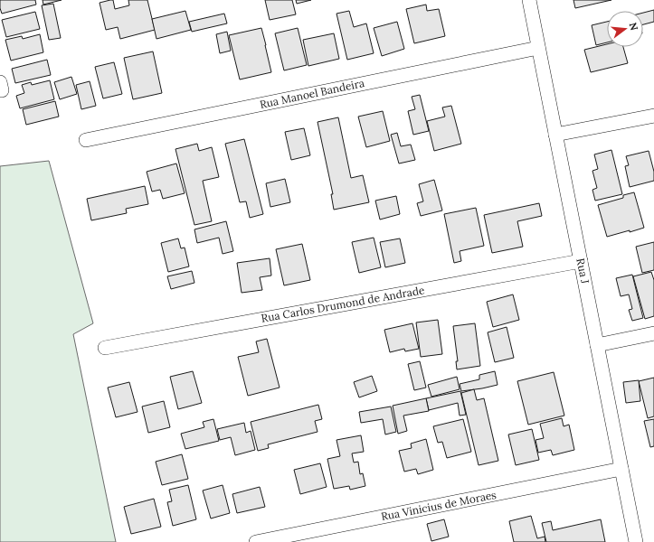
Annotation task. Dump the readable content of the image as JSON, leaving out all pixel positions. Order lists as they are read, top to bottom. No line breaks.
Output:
{"streets":{"street":["Rua Manoel Bandeira","Rua J","Rua Carlos Drumond de Andrade","Rua Vinicius de Moraes"]},"crossings":[["Rua Manoel Bandeira","Rua J"],["Rua J","Rua Carlos Drumond de Andrade"],["Rua J","Rua Vinicius de Moraes"]],"north":"right"}
